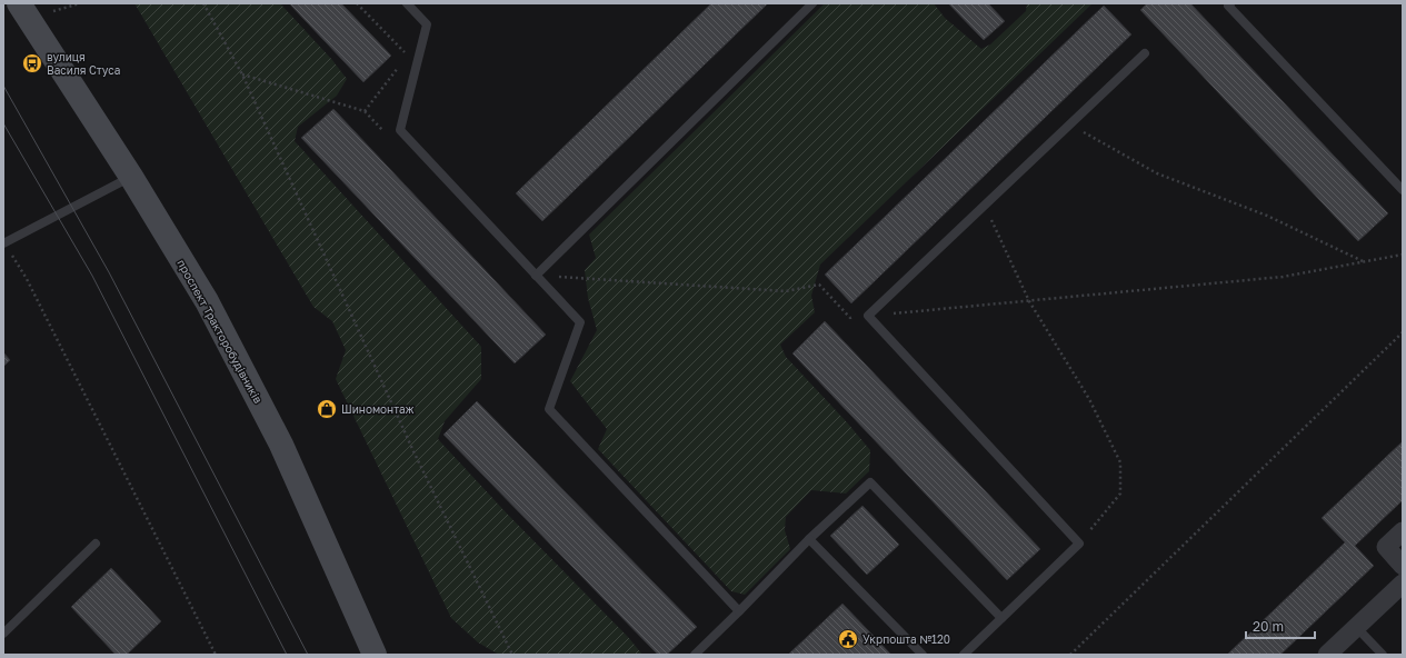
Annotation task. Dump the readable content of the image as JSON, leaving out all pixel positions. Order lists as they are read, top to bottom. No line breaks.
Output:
{"streets":{"main road":["проспект Тракторобудівників"]},"places":{"bus stop":["вулиця Василя Стуса"],"shop":["Шиномонтаж"],"public building":["Укрпошта №120"]},"scale_bar":"20 m"}
